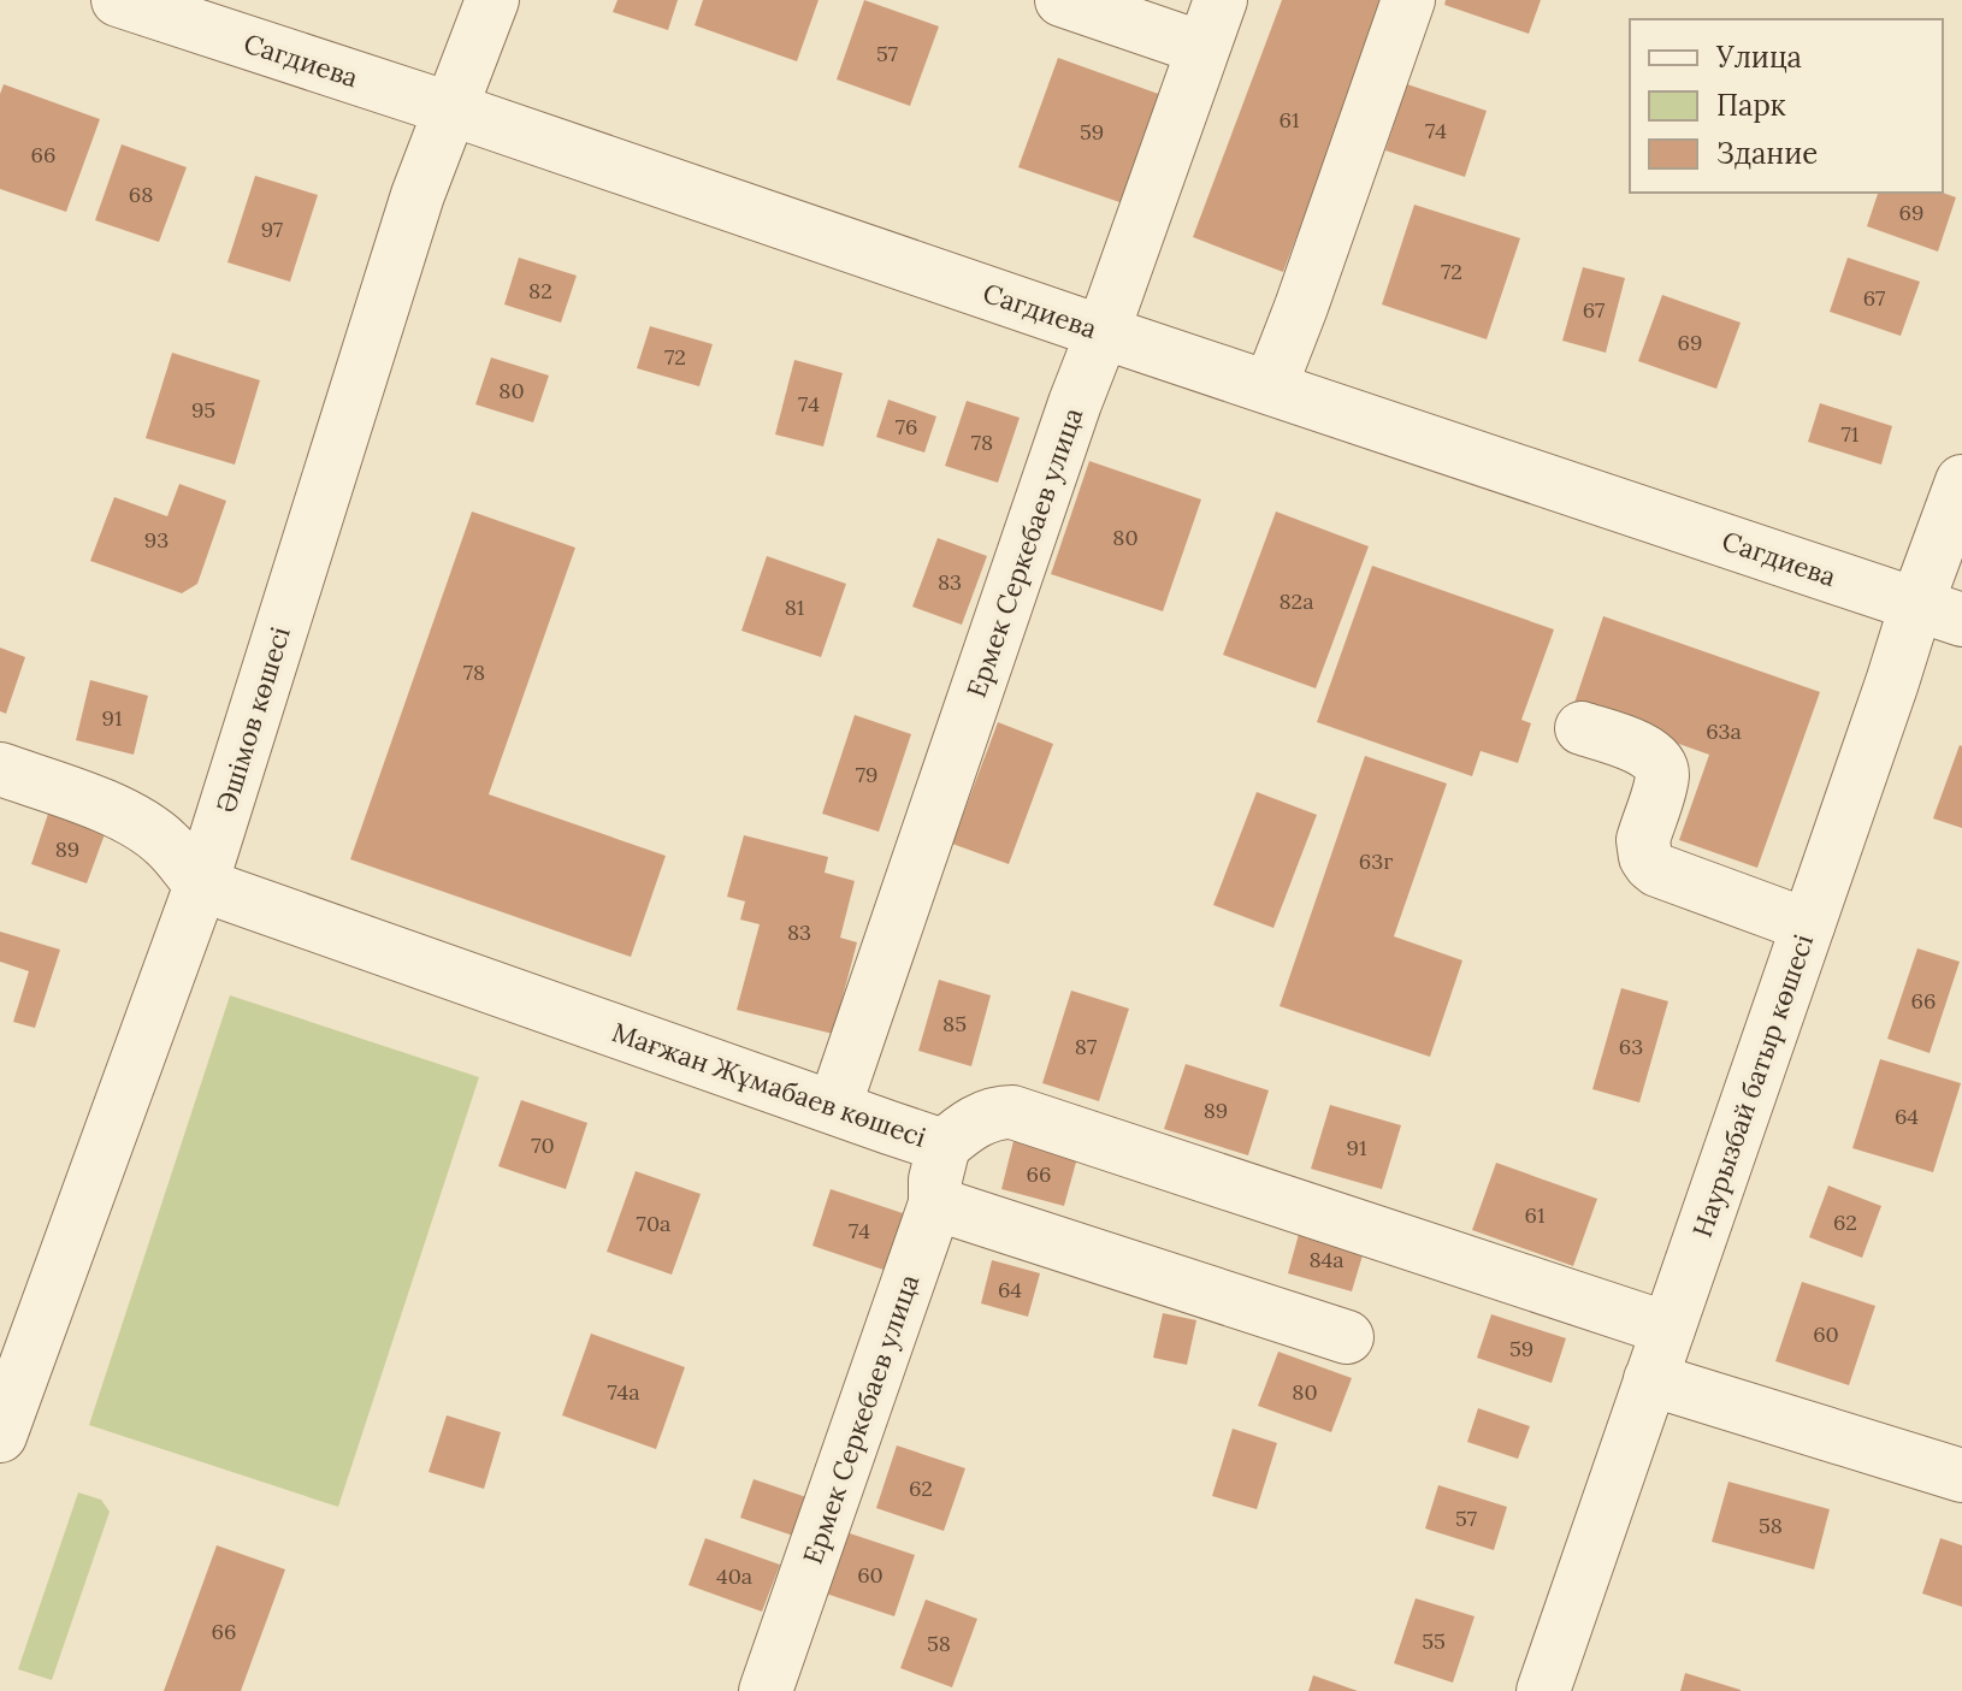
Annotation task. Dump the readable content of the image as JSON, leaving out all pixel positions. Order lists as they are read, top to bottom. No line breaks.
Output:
{"streets":{"street":["Сагдиева","Ермек Серкебаев улица","Әшімов көшесі","Мағжан Жұмабаев көшесі","Наурызбай батыр көшесі"]},"crossings":[["Сагдиева","Ермек Серкебаев улица"],["Сагдиева","Әшімов көшесі"],["Сагдиева","Наурызбай батыр көшесі"],["Ермек Серкебаев улица","Мағжан Жұмабаев көшесі"],["Әшімов көшесі","Мағжан Жұмабаев көшесі"],["Мағжан Жұмабаев көшесі","Наурызбай батыр көшесі"]],"house_numbers":["57","61","74","59","66","68","69","97","72","82","67","67","69","72","80","74","95","76","71","78","80","93","83","82а","81","78","91","63а","79","89","63г","83","66","85","87","63","89","64","70","91","66","61","62","70а","74","84а","64","60","59","74а","80","62","57","58","60","40а","66","55","58"],"legend":["Улица","Парк","Здание"]}
